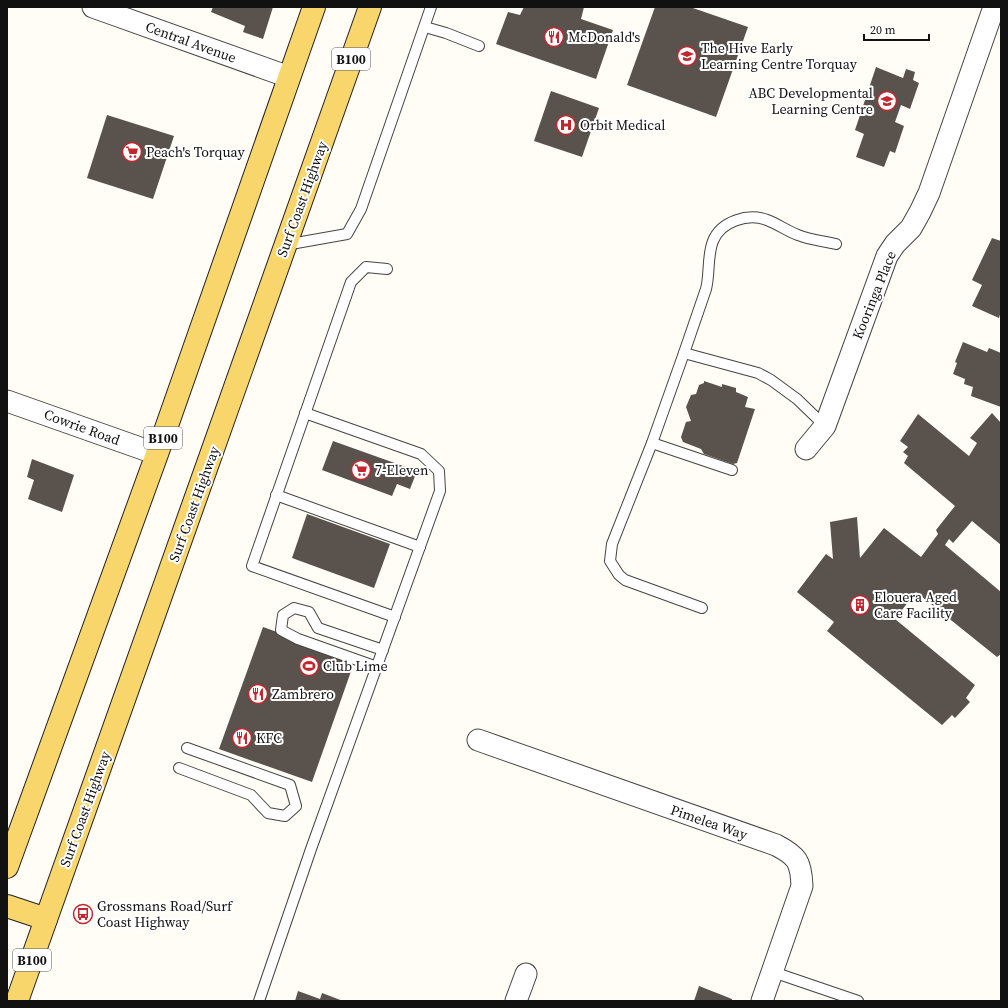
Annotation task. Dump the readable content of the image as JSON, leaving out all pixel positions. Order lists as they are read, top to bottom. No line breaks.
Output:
{"streets":{"main road":["B100","Surf Coast Highway"],"street":["Central Avenue","Kooringa Place","Cowrie Road","Pimelea Way"]},"crossings":[["Central Avenue","B100"],["B100","Cowrie Road"]],"places":{"restaurant":["McDonald's","Zambrero","KFC"],"school or university":["The Hive Early Learning Centre Torquay","ABC Developmental Learning Centre"],"hospital":["Orbit Medical"],"supermarket":["Peach's Torquay","7-Eleven"],"building":["Elouera Aged Care Facility"],"sports":["Club Lime"],"bus stop":["Grossmans Road/Surf Coast Highway"]},"scale_bar":"20 m"}
